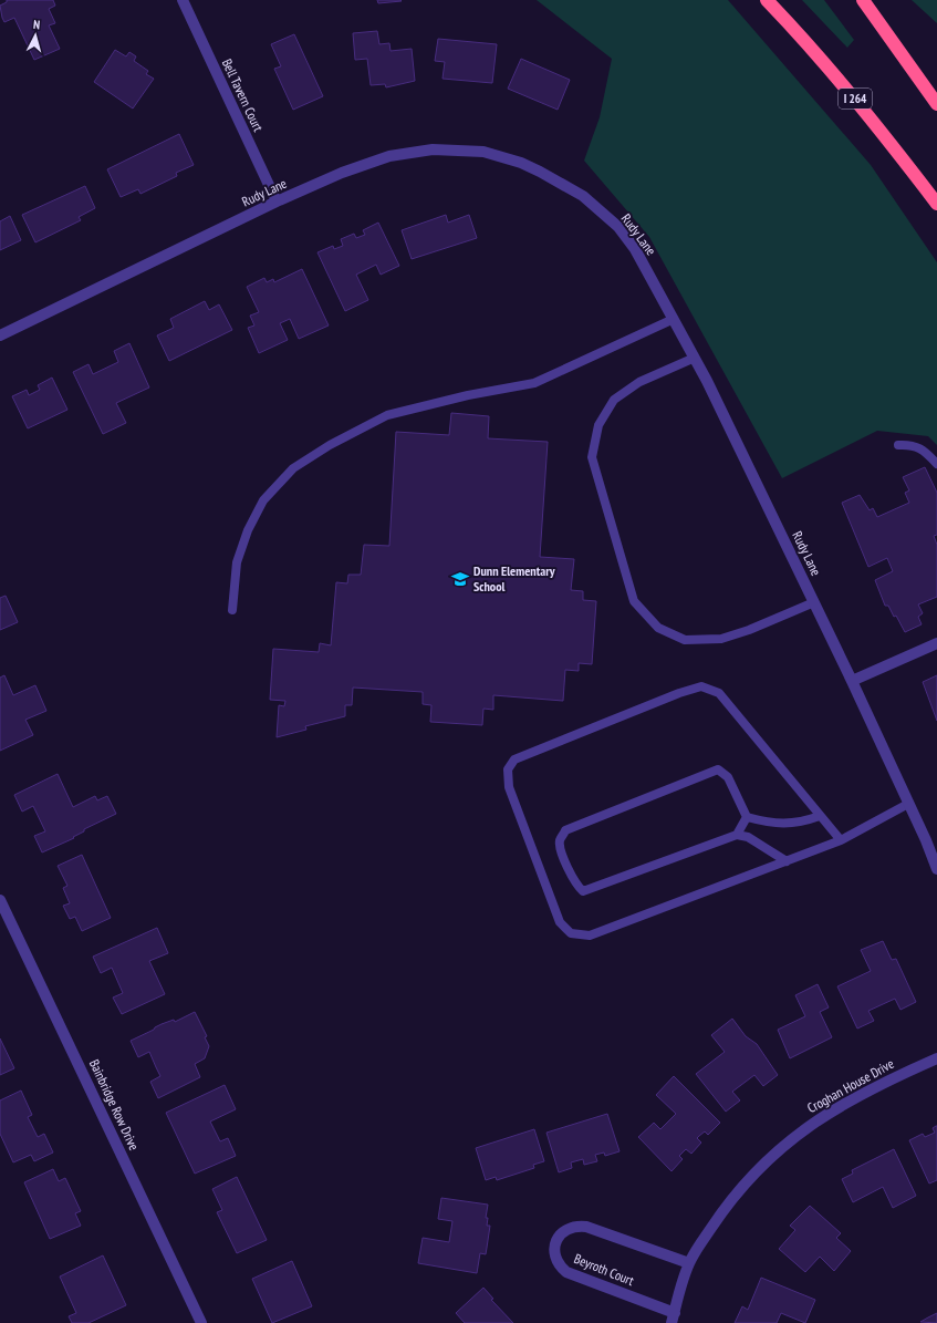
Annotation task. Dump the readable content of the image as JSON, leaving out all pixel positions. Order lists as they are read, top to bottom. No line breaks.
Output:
{"streets":{"highway":["I 264"],"street":["Bell Tavern Court","Rudy Lane","Croghan House Drive","Bainbridge Row Drive","Beyroth Court"]},"crossings":[["Bell Tavern Court","Rudy Lane"],["Croghan House Drive","Beyroth Court"]],"places":{"school or university":["Dunn Elementary School"]},"north":"top"}
